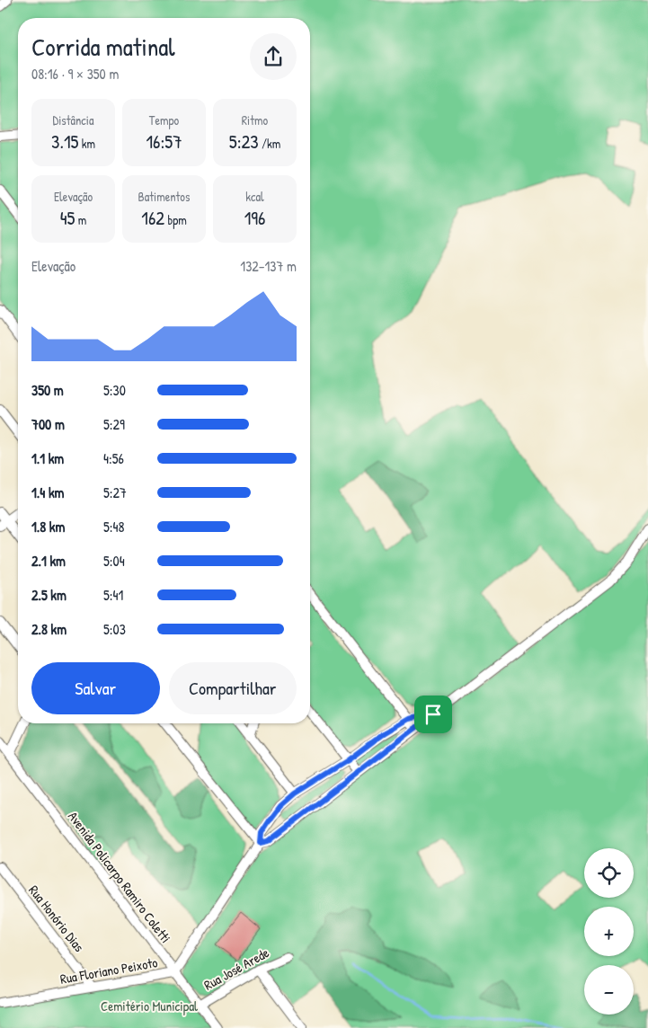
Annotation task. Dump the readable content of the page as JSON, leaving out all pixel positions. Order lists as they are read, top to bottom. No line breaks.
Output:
{"streets":{"street":["Avenida Policarpo Ramiro Coletti","Rua Honório Dias","Rua José Arede","Rua Floriano Peixoto"]},"crossings":[["Avenida Policarpo Ramiro Coletti","Rua José Arede"],["Avenida Policarpo Ramiro Coletti","Rua Floriano Peixoto"],["Rua Honório Dias","Rua Floriano Peixoto"]],"parks":["Cemitério Municipal"],"page":{"heading":["Corrida matinal","08:16 · 9 × 350 m"],"stats":[["Distância","3.15 km"],["Tempo","16:57"],["Ritmo","5:23 /km"],["Elevação","45 m"],["Batimentos","162 bpm"],["kcal","196"]],"chart":["Elevação","132–137 m"],"list":[{"name":"350 m","note":"5:30"},{"name":"700 m","note":"5:29"},{"name":"1.1 km","note":"4:56"},{"name":"1.4 km","note":"5:27"},{"name":"1.8 km","note":"5:48"},{"name":"2.1 km","note":"5:04"},{"name":"2.5 km","note":"5:41"},{"name":"2.8 km","note":"5:03"}],"buttons":["Salvar","Compartilhar"],"map_buttons":["+","−"]}}
